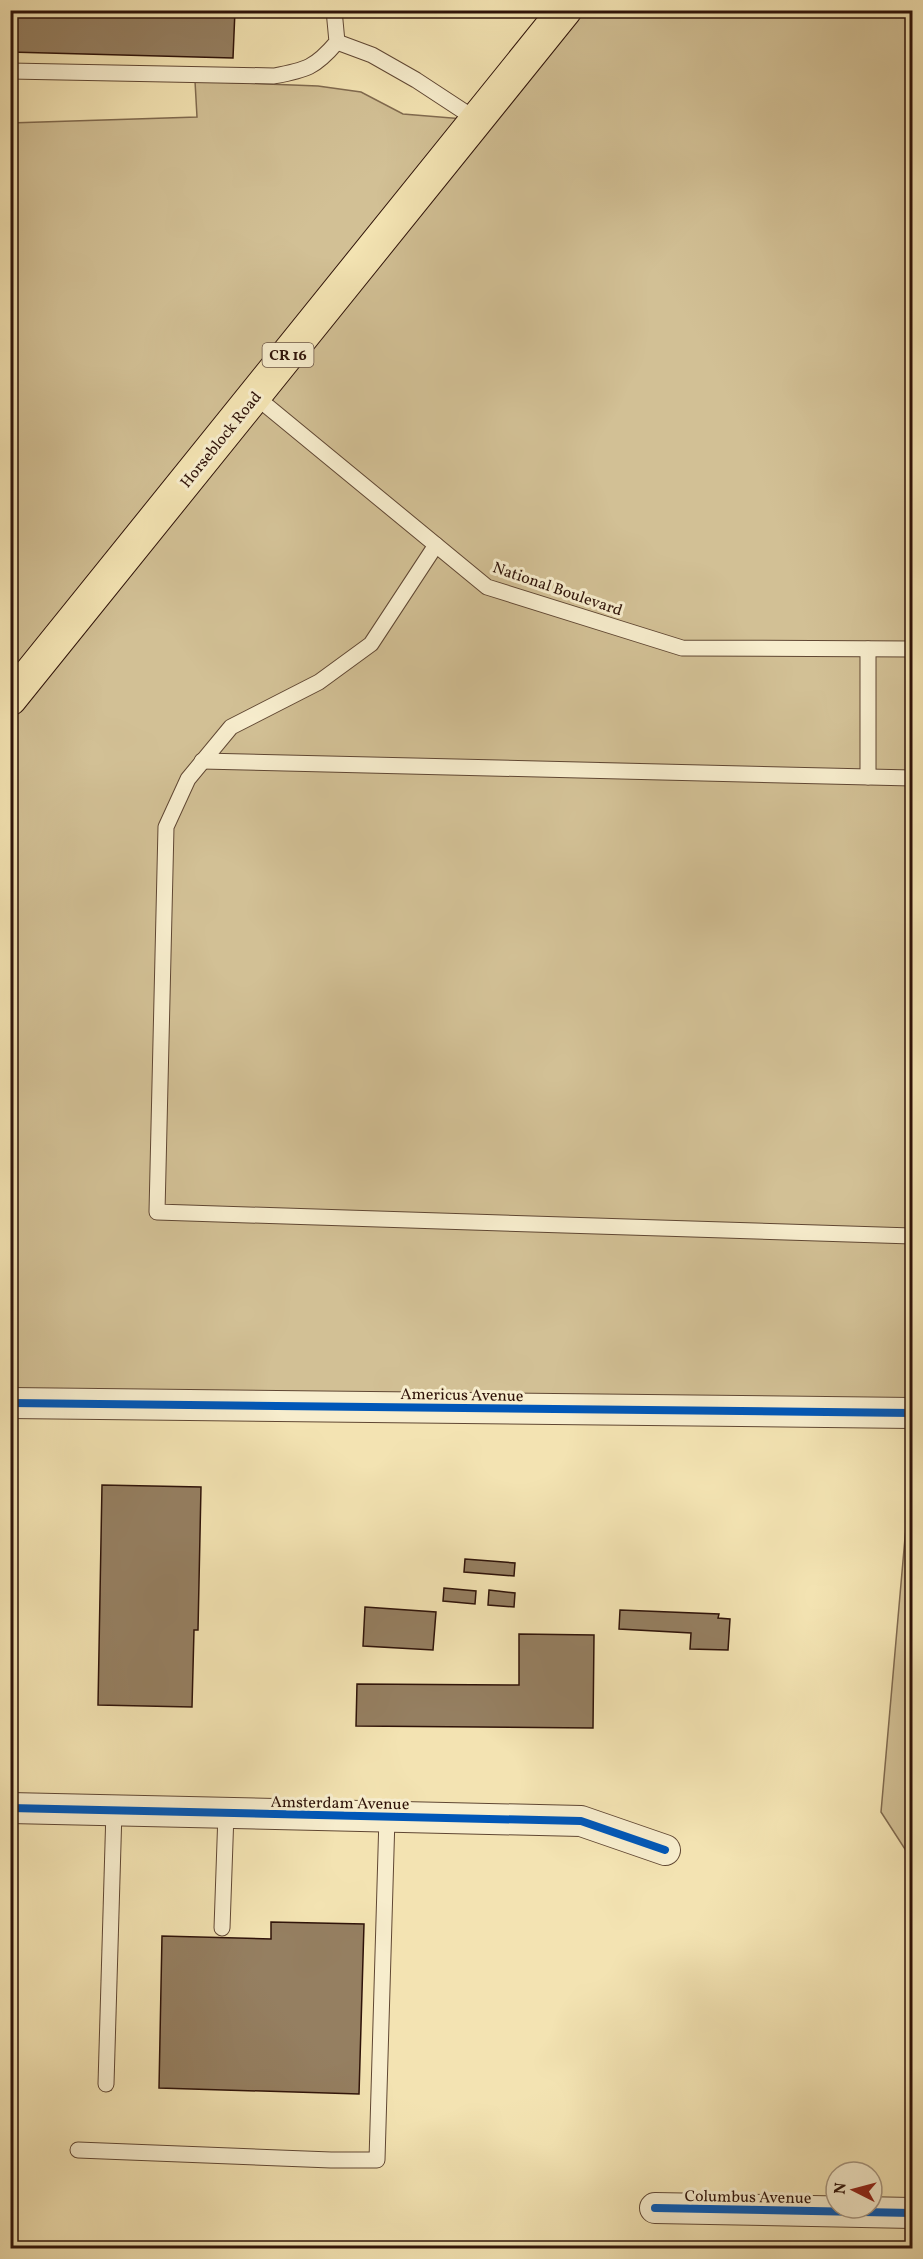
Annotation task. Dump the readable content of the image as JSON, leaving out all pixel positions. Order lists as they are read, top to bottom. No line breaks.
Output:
{"streets":{"main road":["CR 16","Horseblock Road"],"street":["Americus Avenue","Amsterdam Avenue","Columbus Avenue"],"lane":["National Boulevard"]},"crossings":[["Horseblock Road","National Boulevard"]],"north":"left"}
